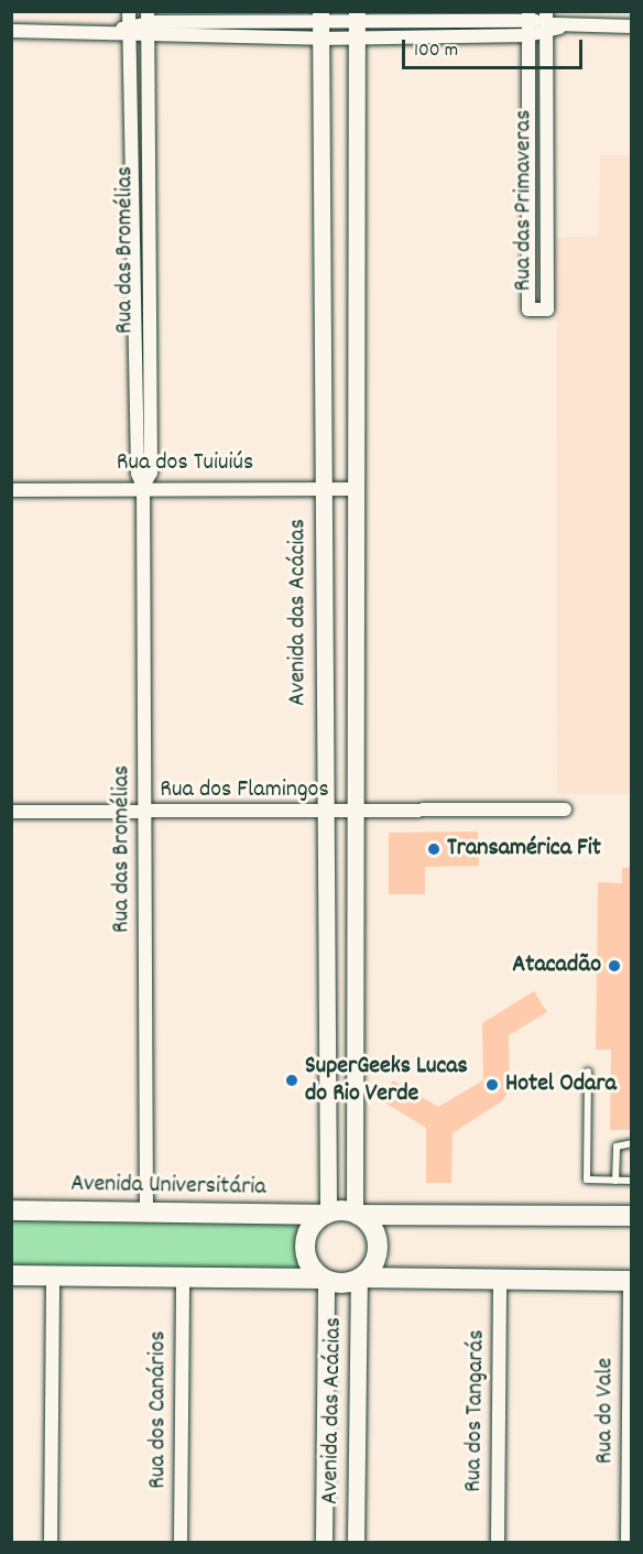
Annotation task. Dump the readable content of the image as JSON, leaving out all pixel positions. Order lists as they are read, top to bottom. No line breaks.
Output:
{"streets":{"main road":["Avenida Universitária"],"street":["Rua das Primaveras","Rua das Bromélias","Rua dos Tuiuiús","Avenida das Acácias","Rua dos Flamingos","Rua dos Canários","Rua dos Tangarás","Rua do Vale"]},"crossings":[["Rua das Bromélias","Rua dos Tuiuiús"],["Rua das Bromélias","Rua dos Flamingos"],["Rua das Bromélias","Avenida Universitária"],["Rua dos Tuiuiús","Avenida das Acácias"],["Avenida das Acácias","Rua dos Flamingos"],["Avenida das Acácias","Avenida Universitária"]],"places":["Transamérica Fit","Atacadão","SuperGeeks Lucas do Rio Verde","Hotel Odara"],"scale_bar":"100 m"}
